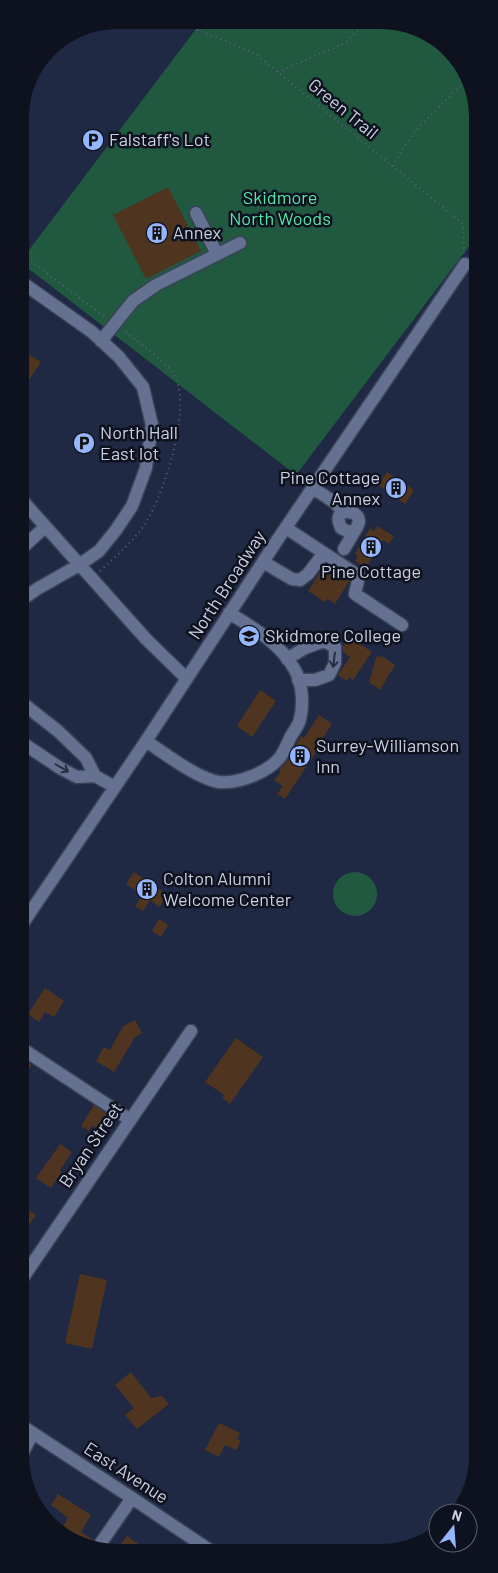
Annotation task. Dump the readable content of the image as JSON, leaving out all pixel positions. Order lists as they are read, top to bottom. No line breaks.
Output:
{"streets":{"street":["North Broadway","Bryan Street","East Avenue"],"path":["Green Trail"]},"crossings":[["Green Trail","North Broadway"]],"parks":["Skidmore North Woods"],"places":{"parking":["Falstaff's Lot","North Hall East lot"],"building":["Annex","Pine Cottage Annex","Pine Cottage","Surrey-Williamson Inn","Colton Alumni Welcome Center"],"school or university":["Skidmore College"]},"north":"top"}
